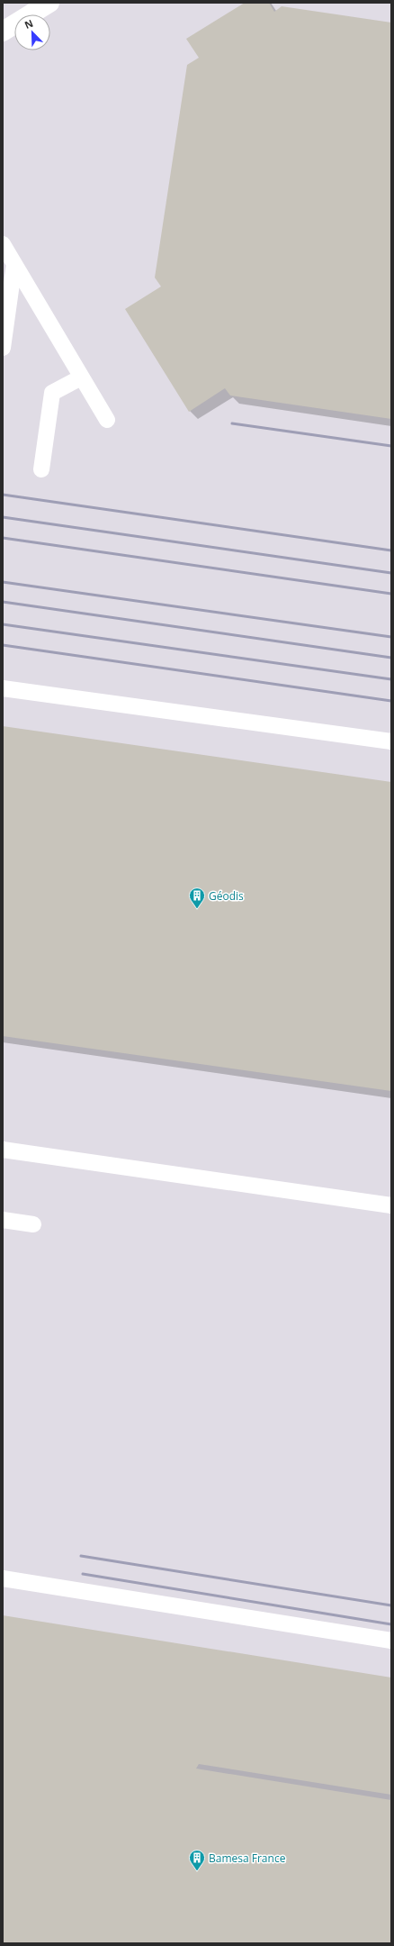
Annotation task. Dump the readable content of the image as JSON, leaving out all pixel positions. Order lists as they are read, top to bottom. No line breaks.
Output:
{"places":{"building":["Géodis","Bamesa France"]},"north":"top left"}
